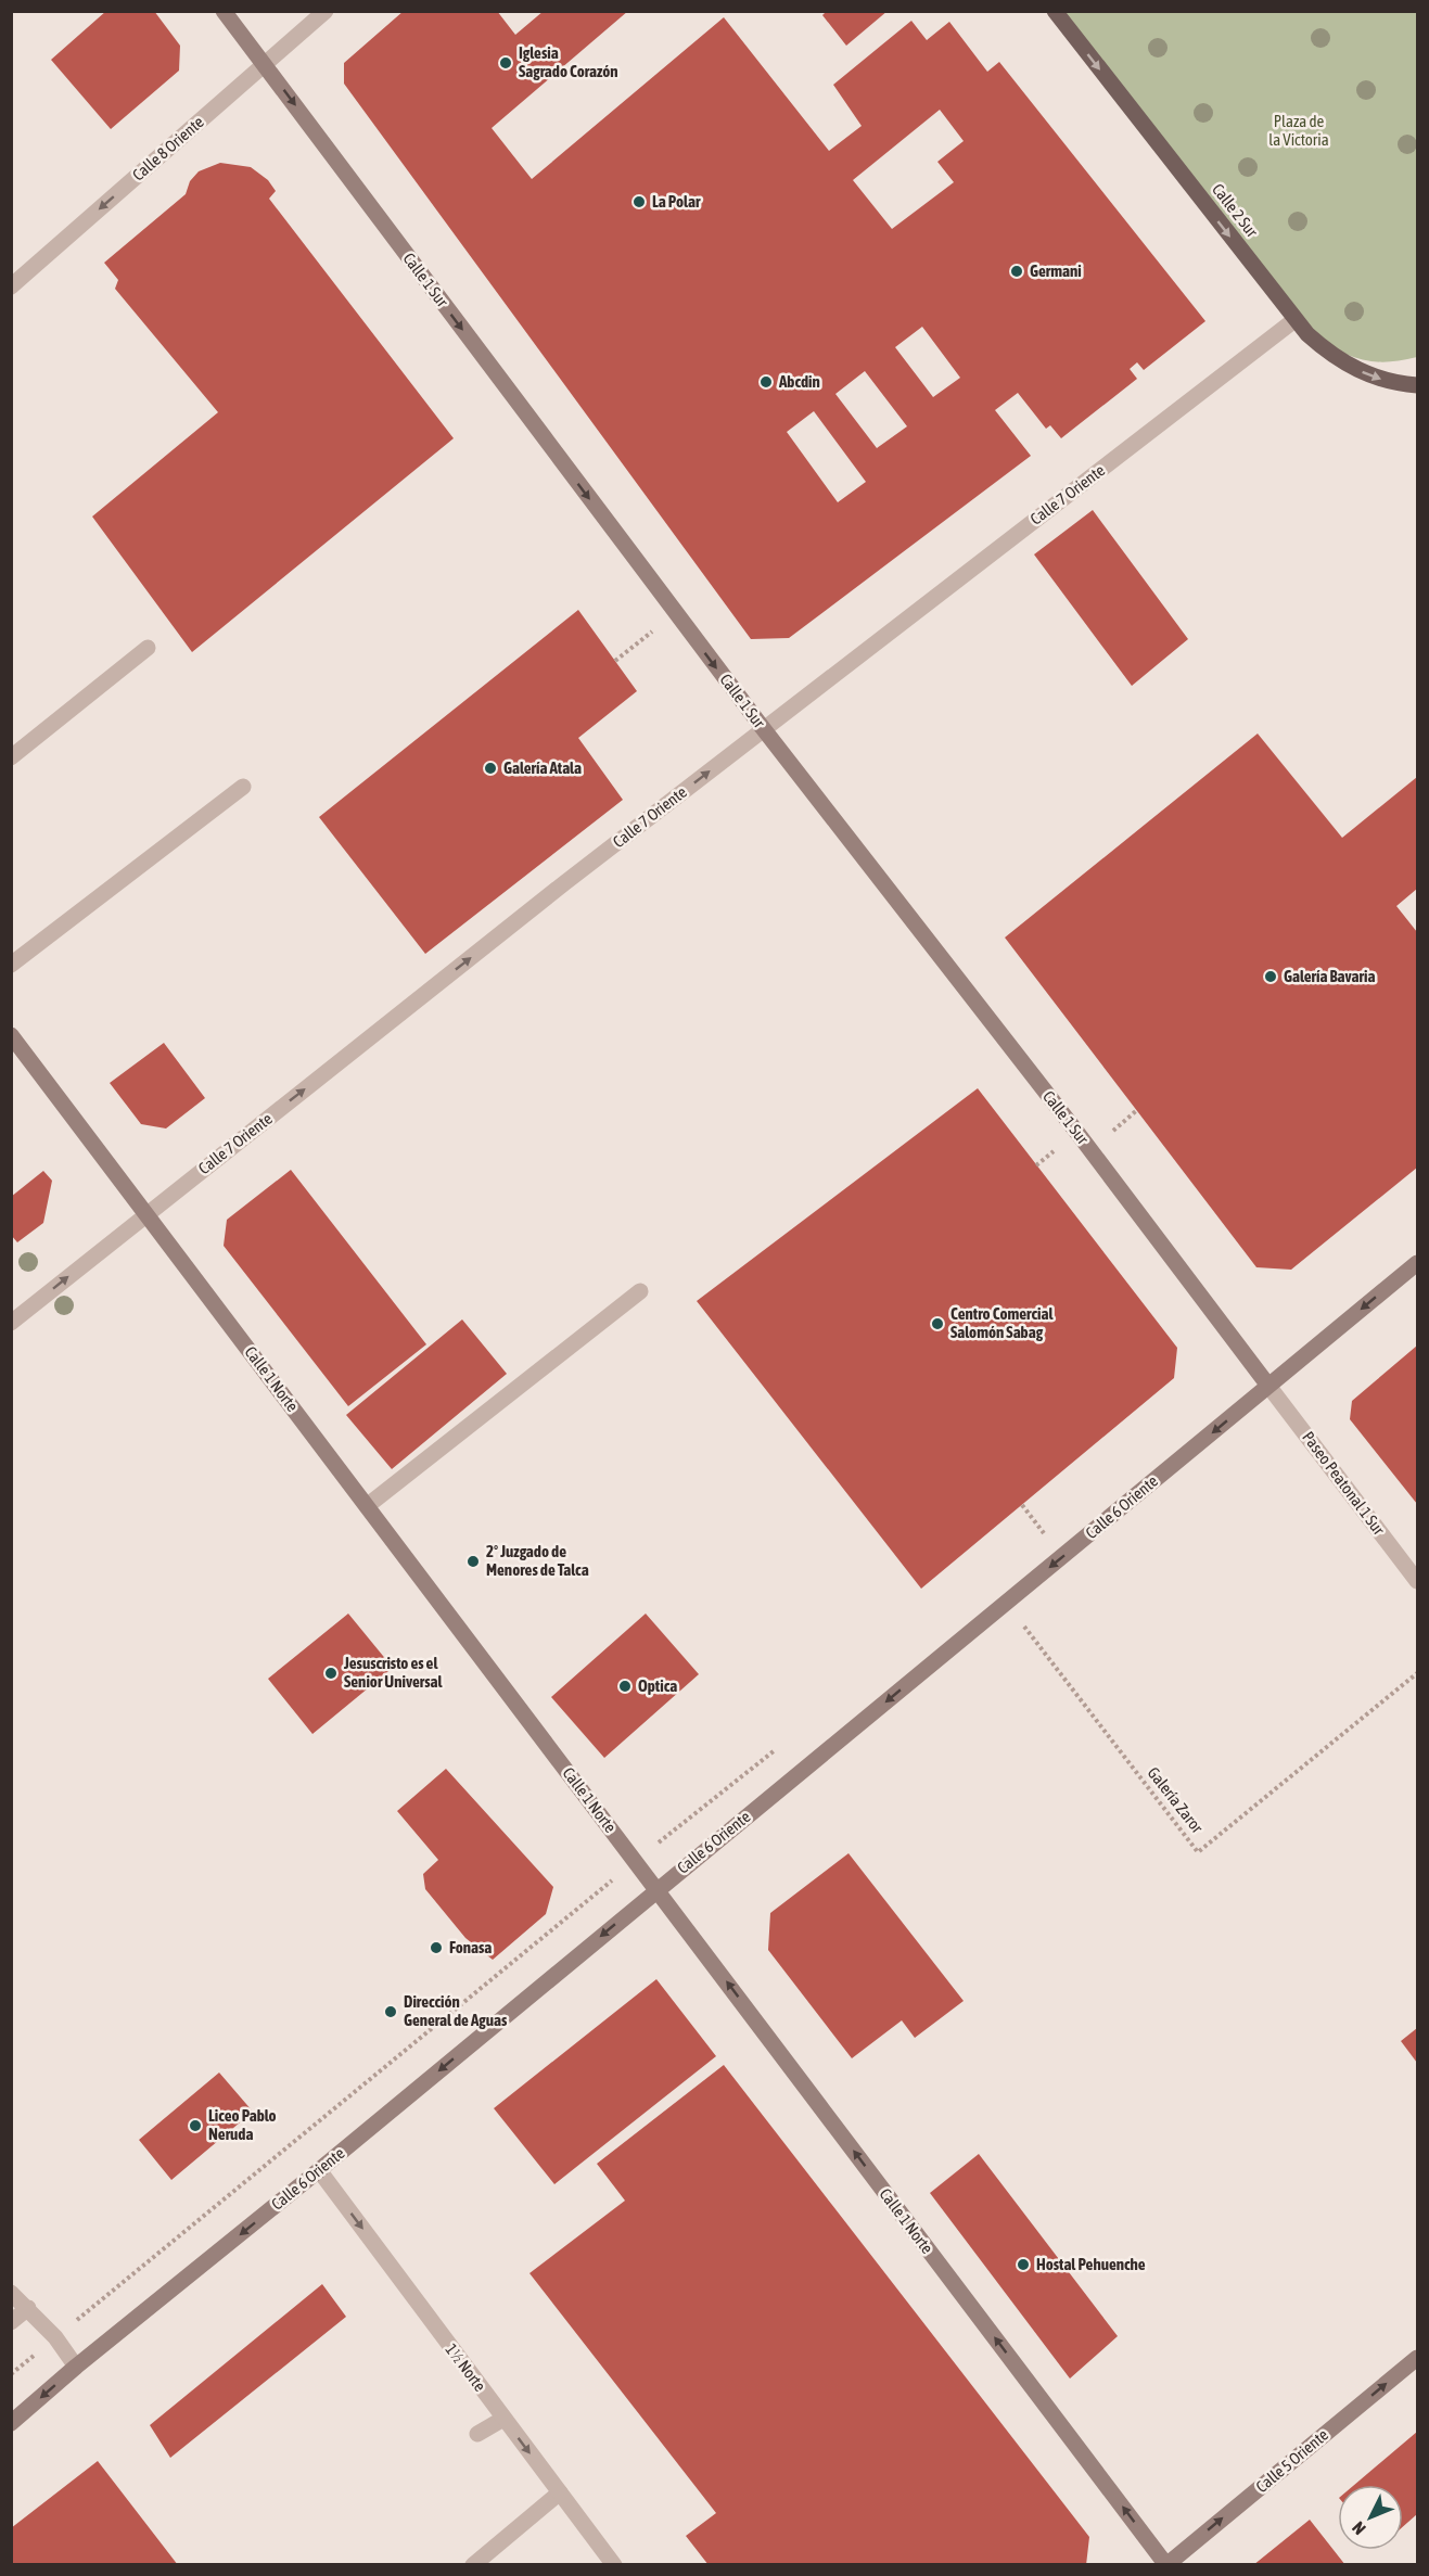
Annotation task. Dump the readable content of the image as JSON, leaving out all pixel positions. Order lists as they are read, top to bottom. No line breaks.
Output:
{"streets":{"main road":["Calle 2 Sur","Calle 1 Sur","Calle 1 Norte","Calle 6 Oriente","Calle 5 Oriente"],"street":["Calle 8 Oriente","Calle 7 Oriente","Paseo Peatonal 1 Sur","1½ Norte"],"path":["Galería Zaror"]},"crossings":[["Calle 8 Oriente","Calle 1 Sur"],["Calle 2 Sur","Calle 7 Oriente"],["Calle 1 Sur","Calle 7 Oriente"],["Calle 1 Sur","Paseo Peatonal 1 Sur"],["Calle 1 Sur","Calle 6 Oriente"],["Calle 7 Oriente","Calle 1 Norte"],["Calle 1 Norte","Calle 6 Oriente"],["Calle 1 Norte","Calle 5 Oriente"],["Paseo Peatonal 1 Sur","Calle 6 Oriente"],["Calle 6 Oriente","Galería Zaror"],["Calle 6 Oriente","1½ Norte"]],"one_way":["Calle 8 Oriente","Calle 2 Sur","Calle 1 Sur","Calle 7 Oriente","Calle 1 Norte","Calle 6 Oriente","1½ Norte","Calle 5 Oriente"],"parks":["Plaza de la Victoria"],"places":["Iglesia Sagrado Corazón","La Polar","Germani","Abcdin","Galería Atala","Galería Bavaria","Centro Comercial Salomón Sabag","2° Juzgado de Menores de Talca","Jesuscristo es el Senior Universal","Optica","Fonasa","Dirección General de Aguas","Liceo Pablo Neruda","Hostal Pehuenche"],"north":"bottom left"}
